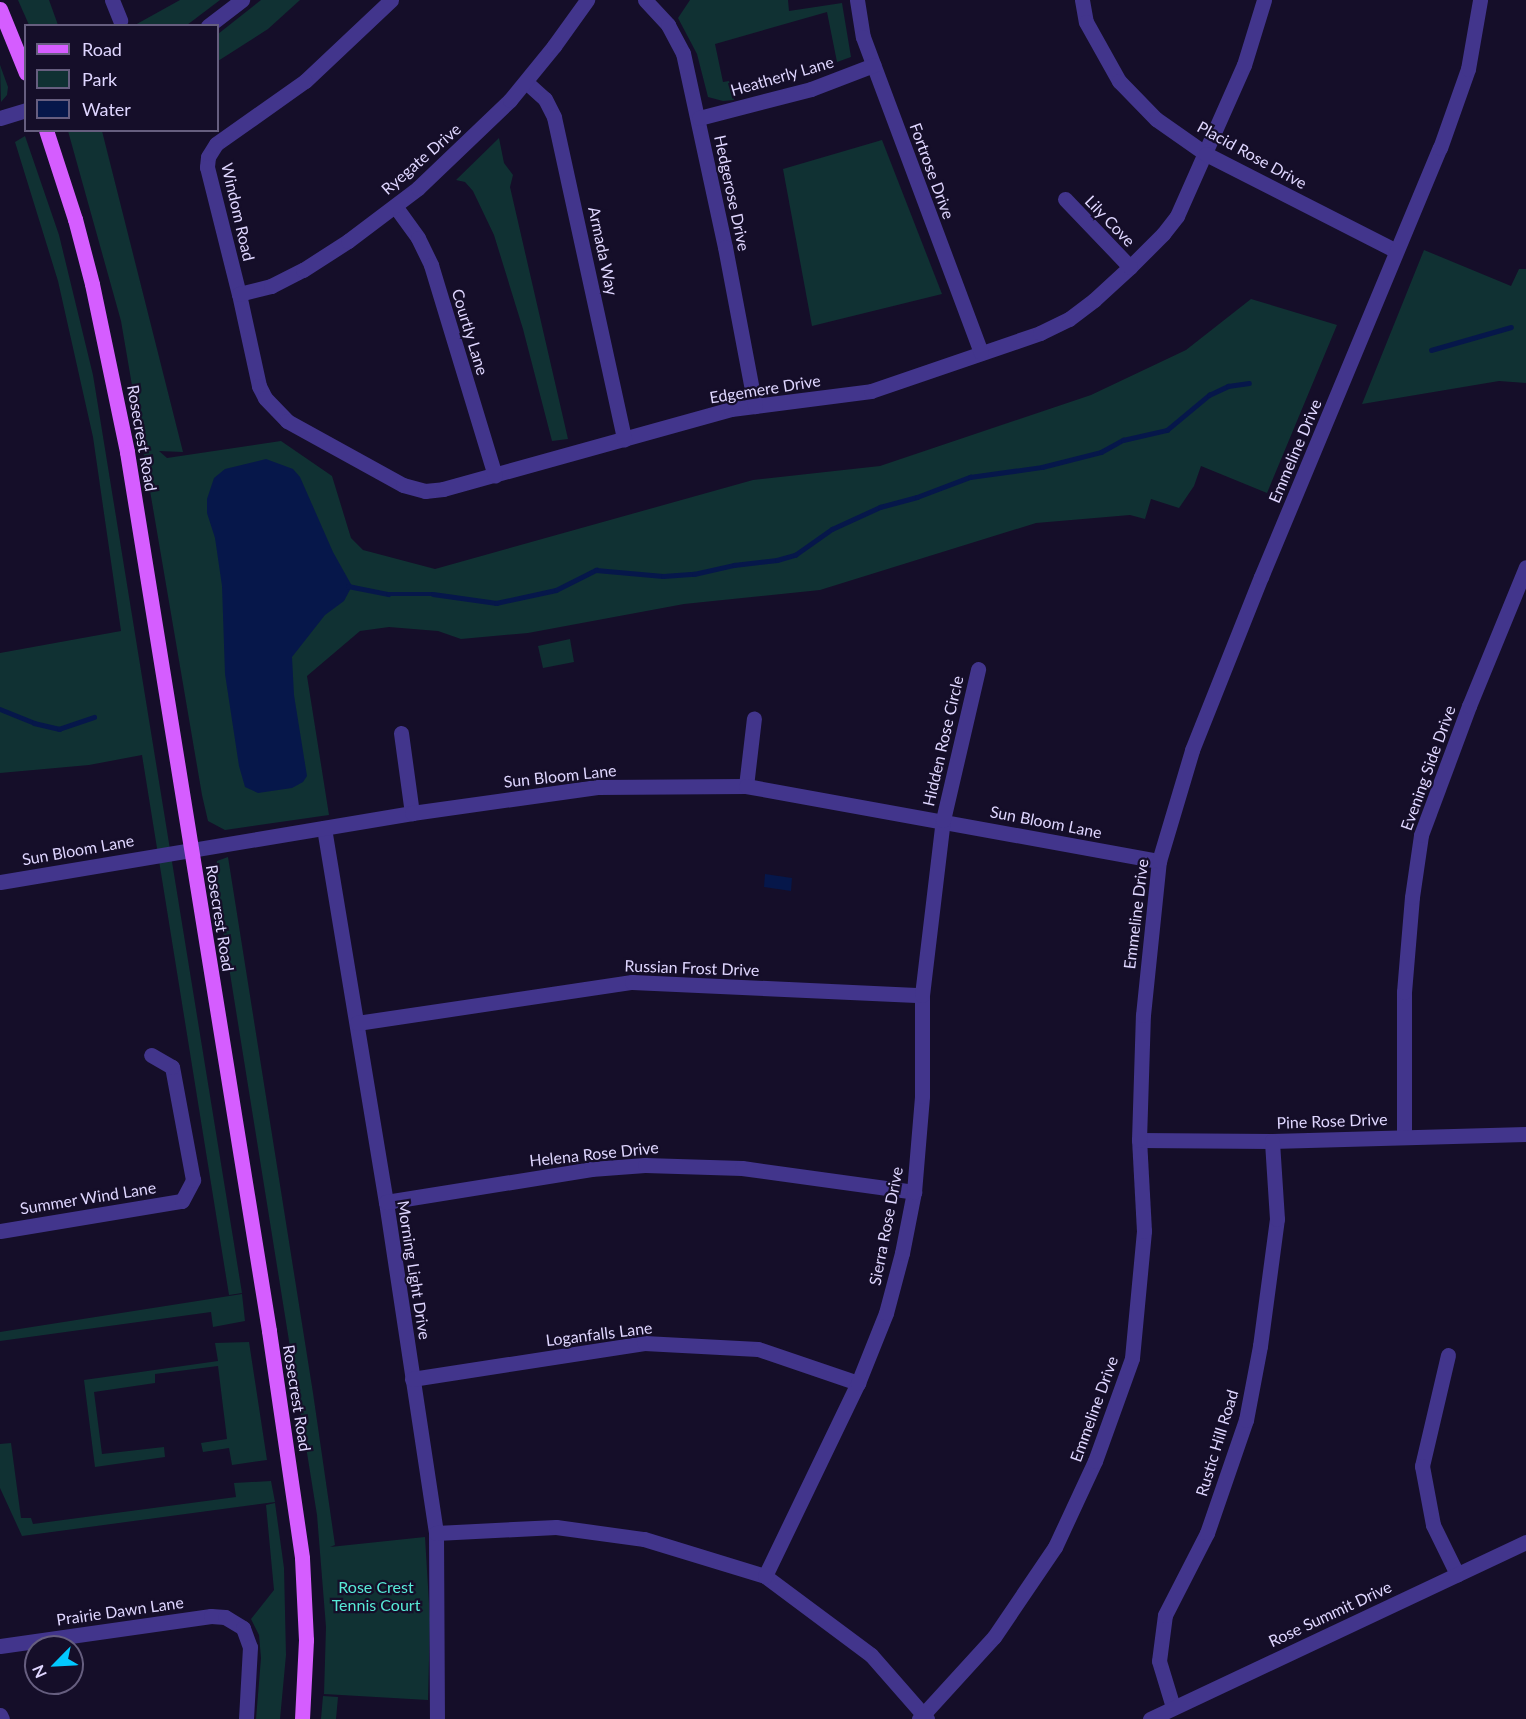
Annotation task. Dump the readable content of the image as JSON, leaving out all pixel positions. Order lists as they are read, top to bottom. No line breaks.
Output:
{"streets":{"main road":["Rosecrest Road"],"street":["Heatherly Lane","Placid Rose Drive","Ryegate Drive","Fortrose Drive","Hedgerose Drive","Windom Road","Lily Cove","Armada Way","Courtly Lane","Edgemere Drive","Emmeline Drive","Hidden Rose Circle","Evening Side Drive","Sun Bloom Lane","Russian Frost Drive","Pine Rose Drive","Helena Rose Drive","Summer Wind Lane","Sierra Rose Drive","Morning Light Drive","Loganfalls Lane","Rustic Hill Road","Prairie Dawn Lane","Rose Summit Drive"]},"crossings":[["Heatherly Lane","Fortrose Drive"],["Heatherly Lane","Hedgerose Drive"],["Placid Rose Drive","Edgemere Drive"],["Placid Rose Drive","Emmeline Drive"],["Ryegate Drive","Windom Road"],["Ryegate Drive","Armada Way"],["Ryegate Drive","Courtly Lane"],["Fortrose Drive","Edgemere Drive"],["Hedgerose Drive","Edgemere Drive"],["Windom Road","Edgemere Drive"],["Lily Cove","Edgemere Drive"],["Armada Way","Edgemere Drive"],["Courtly Lane","Edgemere Drive"],["Rosecrest Road","Sun Bloom Lane"],["Emmeline Drive","Sun Bloom Lane"],["Emmeline Drive","Pine Rose Drive"],["Hidden Rose Circle","Sun Bloom Lane"],["Hidden Rose Circle","Sierra Rose Drive"],["Evening Side Drive","Pine Rose Drive"],["Sun Bloom Lane","Sierra Rose Drive"],["Sun Bloom Lane","Morning Light Drive"],["Russian Frost Drive","Sierra Rose Drive"],["Russian Frost Drive","Morning Light Drive"],["Pine Rose Drive","Rustic Hill Road"],["Helena Rose Drive","Sierra Rose Drive"],["Helena Rose Drive","Morning Light Drive"],["Sierra Rose Drive","Loganfalls Lane"],["Morning Light Drive","Loganfalls Lane"],["Rustic Hill Road","Rose Summit Drive"]],"parks":["Rose Crest Tennis Court"],"legend":["Road","Park","Water"],"north":"bottom left"}
